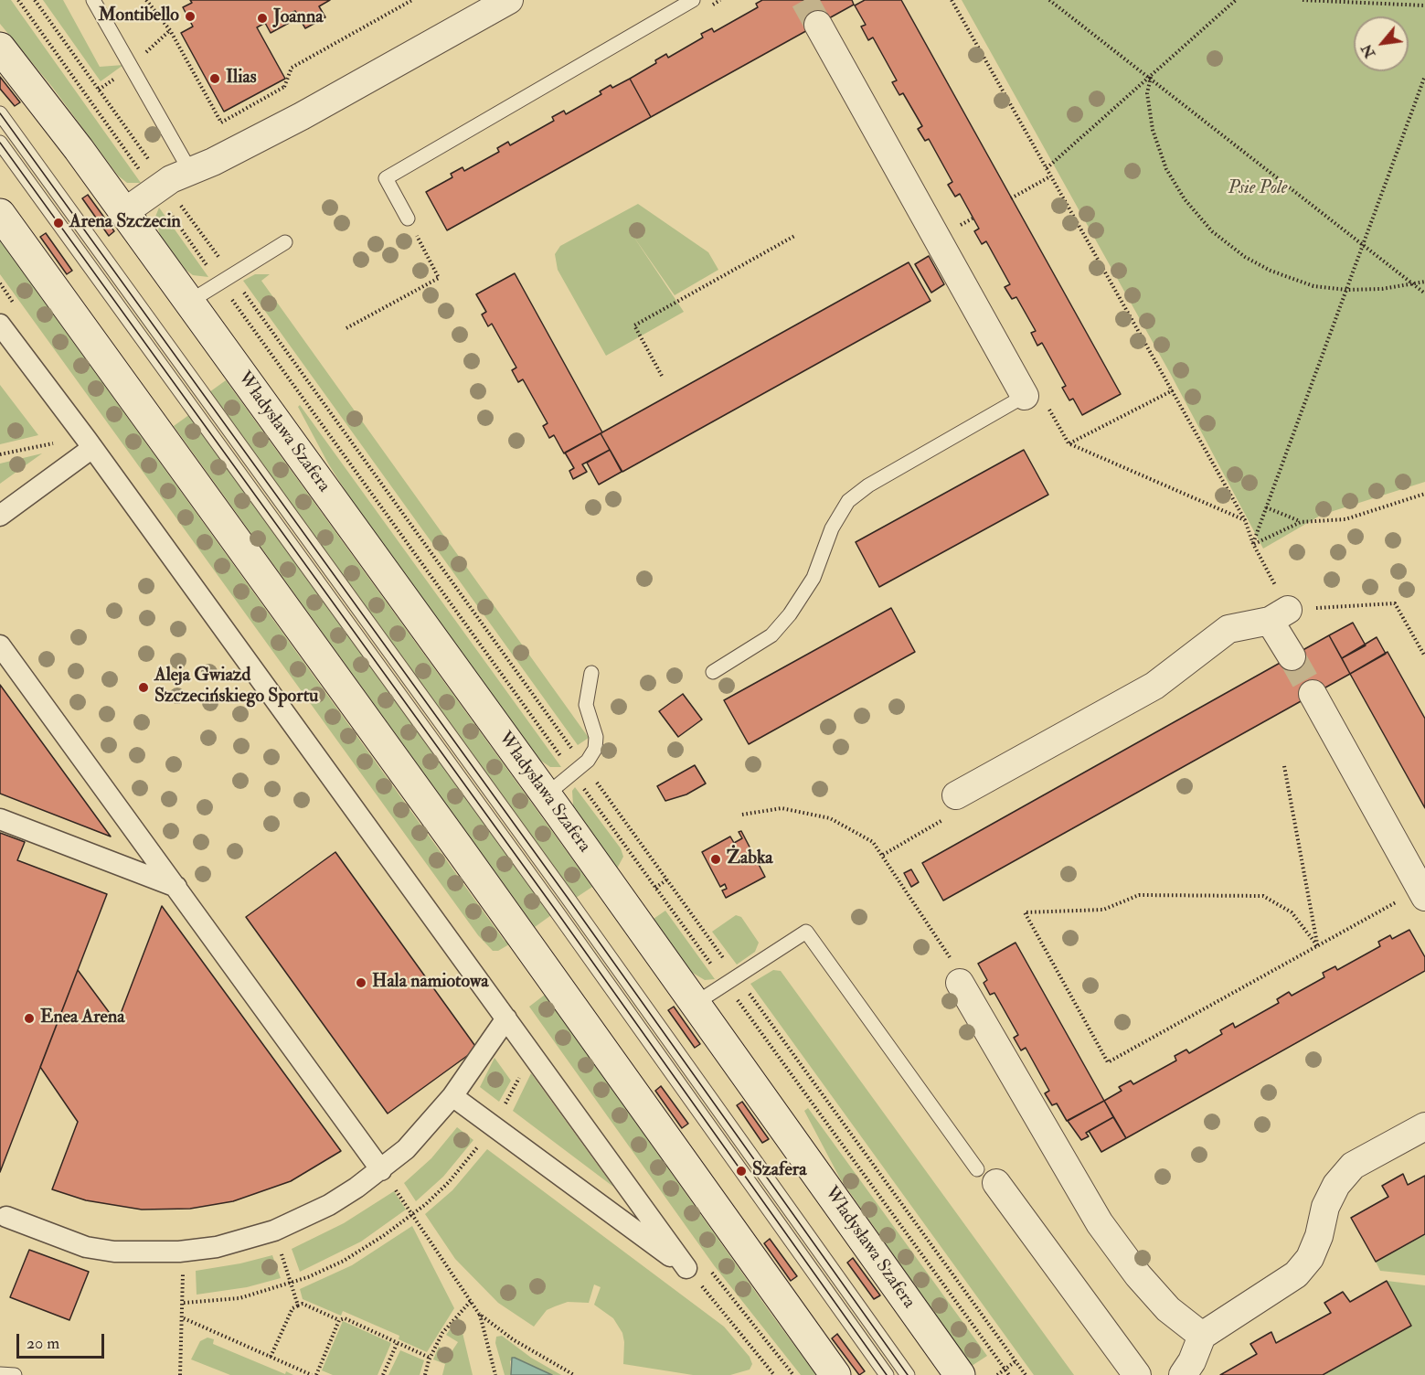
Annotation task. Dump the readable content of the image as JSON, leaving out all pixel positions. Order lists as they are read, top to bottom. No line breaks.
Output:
{"streets":{"main road":["Władysława Szafera"]},"parks":["Psie Pole"],"places":["Montibello","Joanna","Ilias","Arena Szczecin","Aleja Gwiazd Szczecińskiego Sportu","Żabka","Hala namiotowa","Enea Arena","Szafera"],"scale_bar":"20 m","north":"bottom left"}
